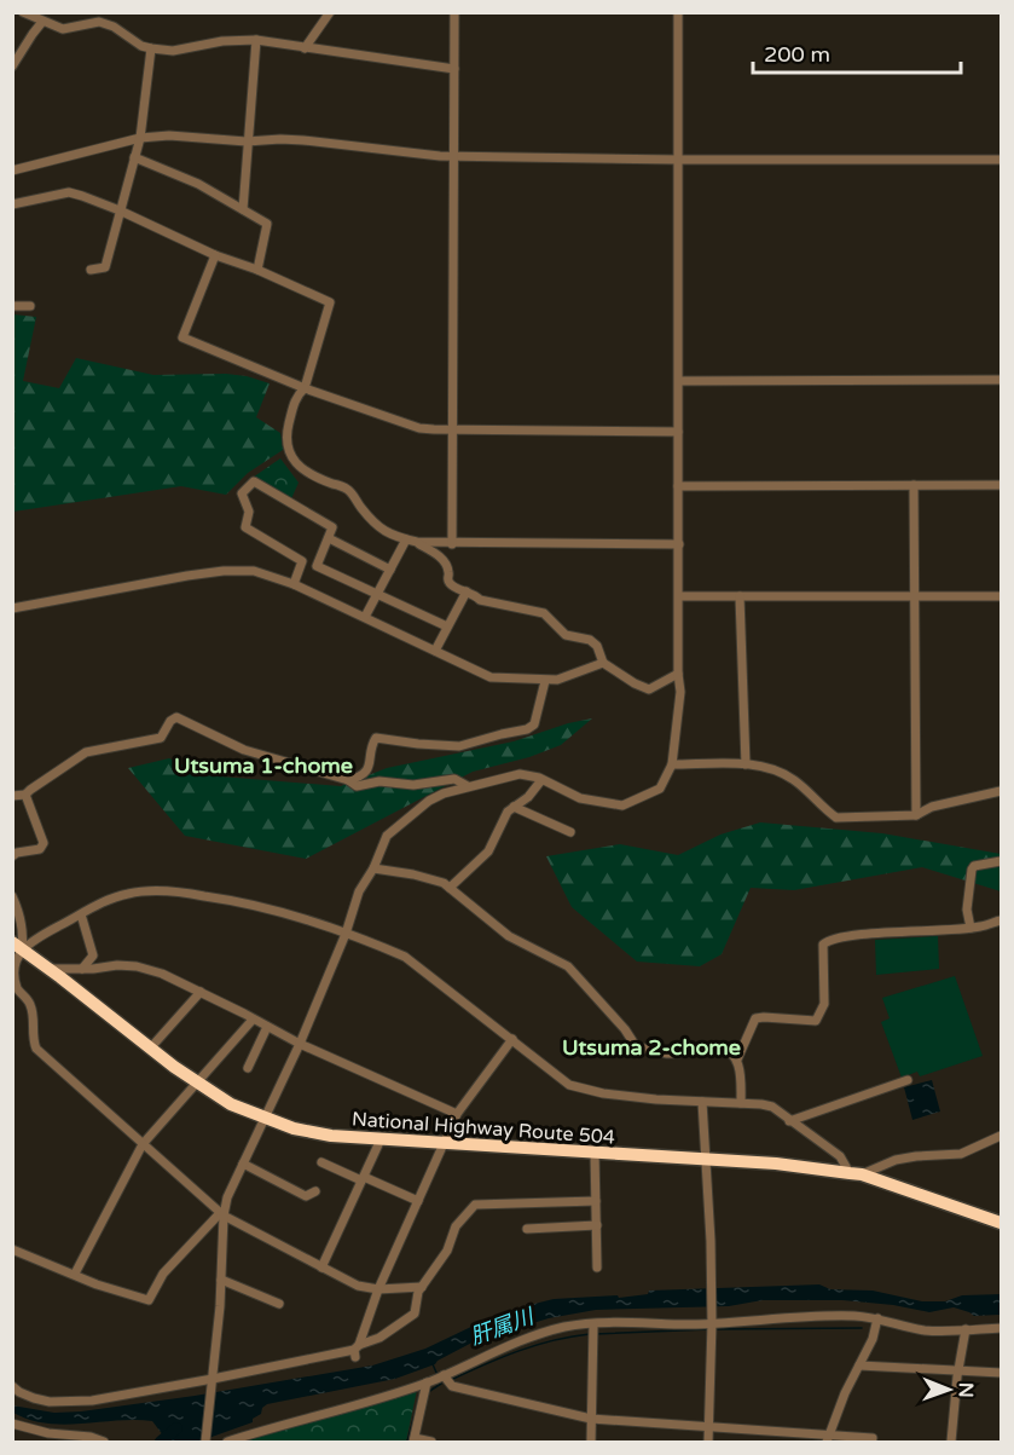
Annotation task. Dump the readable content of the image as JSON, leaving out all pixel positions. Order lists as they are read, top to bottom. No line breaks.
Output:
{"streets":{"highway":["National Highway Route 504"]},"districts":["Utsuma 1-chome","Utsuma 2-chome"],"water":["肝属川"],"scale_bar":"200 m","north":"right"}
